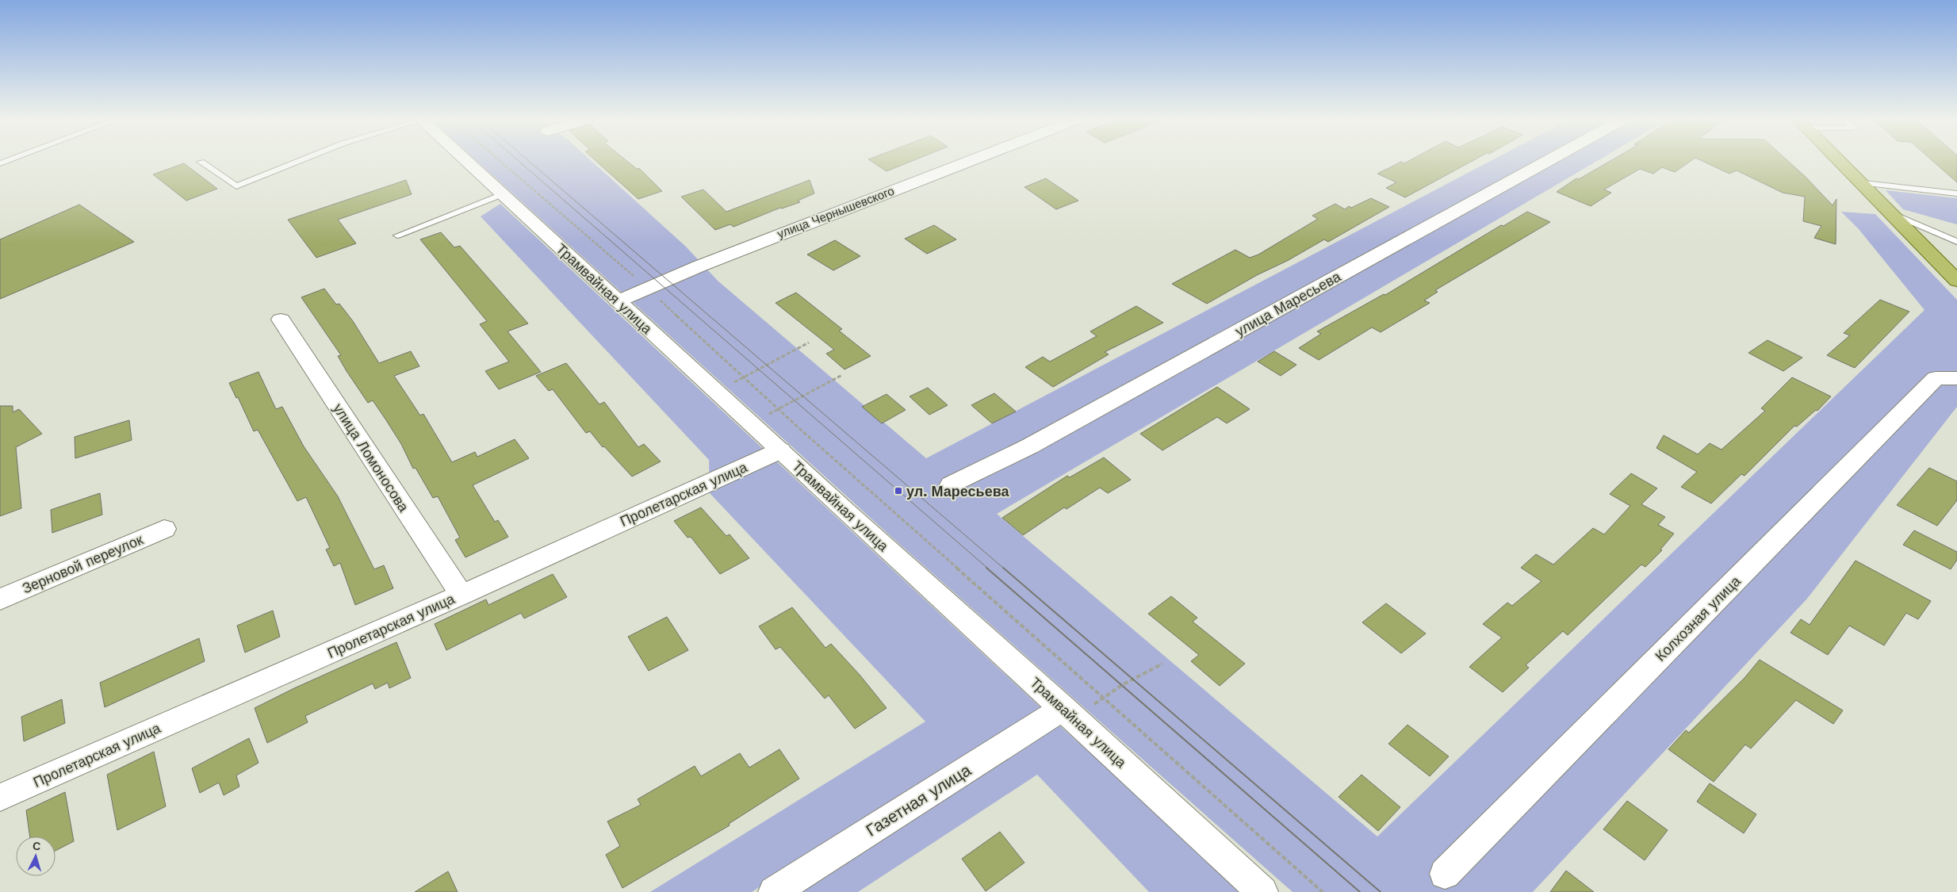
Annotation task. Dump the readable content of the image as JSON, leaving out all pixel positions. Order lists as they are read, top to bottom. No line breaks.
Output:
{"streets":{"street":["улица Чернышевского","Трамвайная улица","улица Маресьева","улица Ломоносова","Пролетарская улица","Зерновой переулок","Колхозная улица","Газетная улица"]},"crossings":[["улица Чернышевского","Трамвайная улица"],["Трамвайная улица","Пролетарская улица"],["Трамвайная улица","Газетная улица"],["улица Ломоносова","Пролетарская улица"]],"places":{"transit":["ул. Маресьева"]},"north":"top"}
